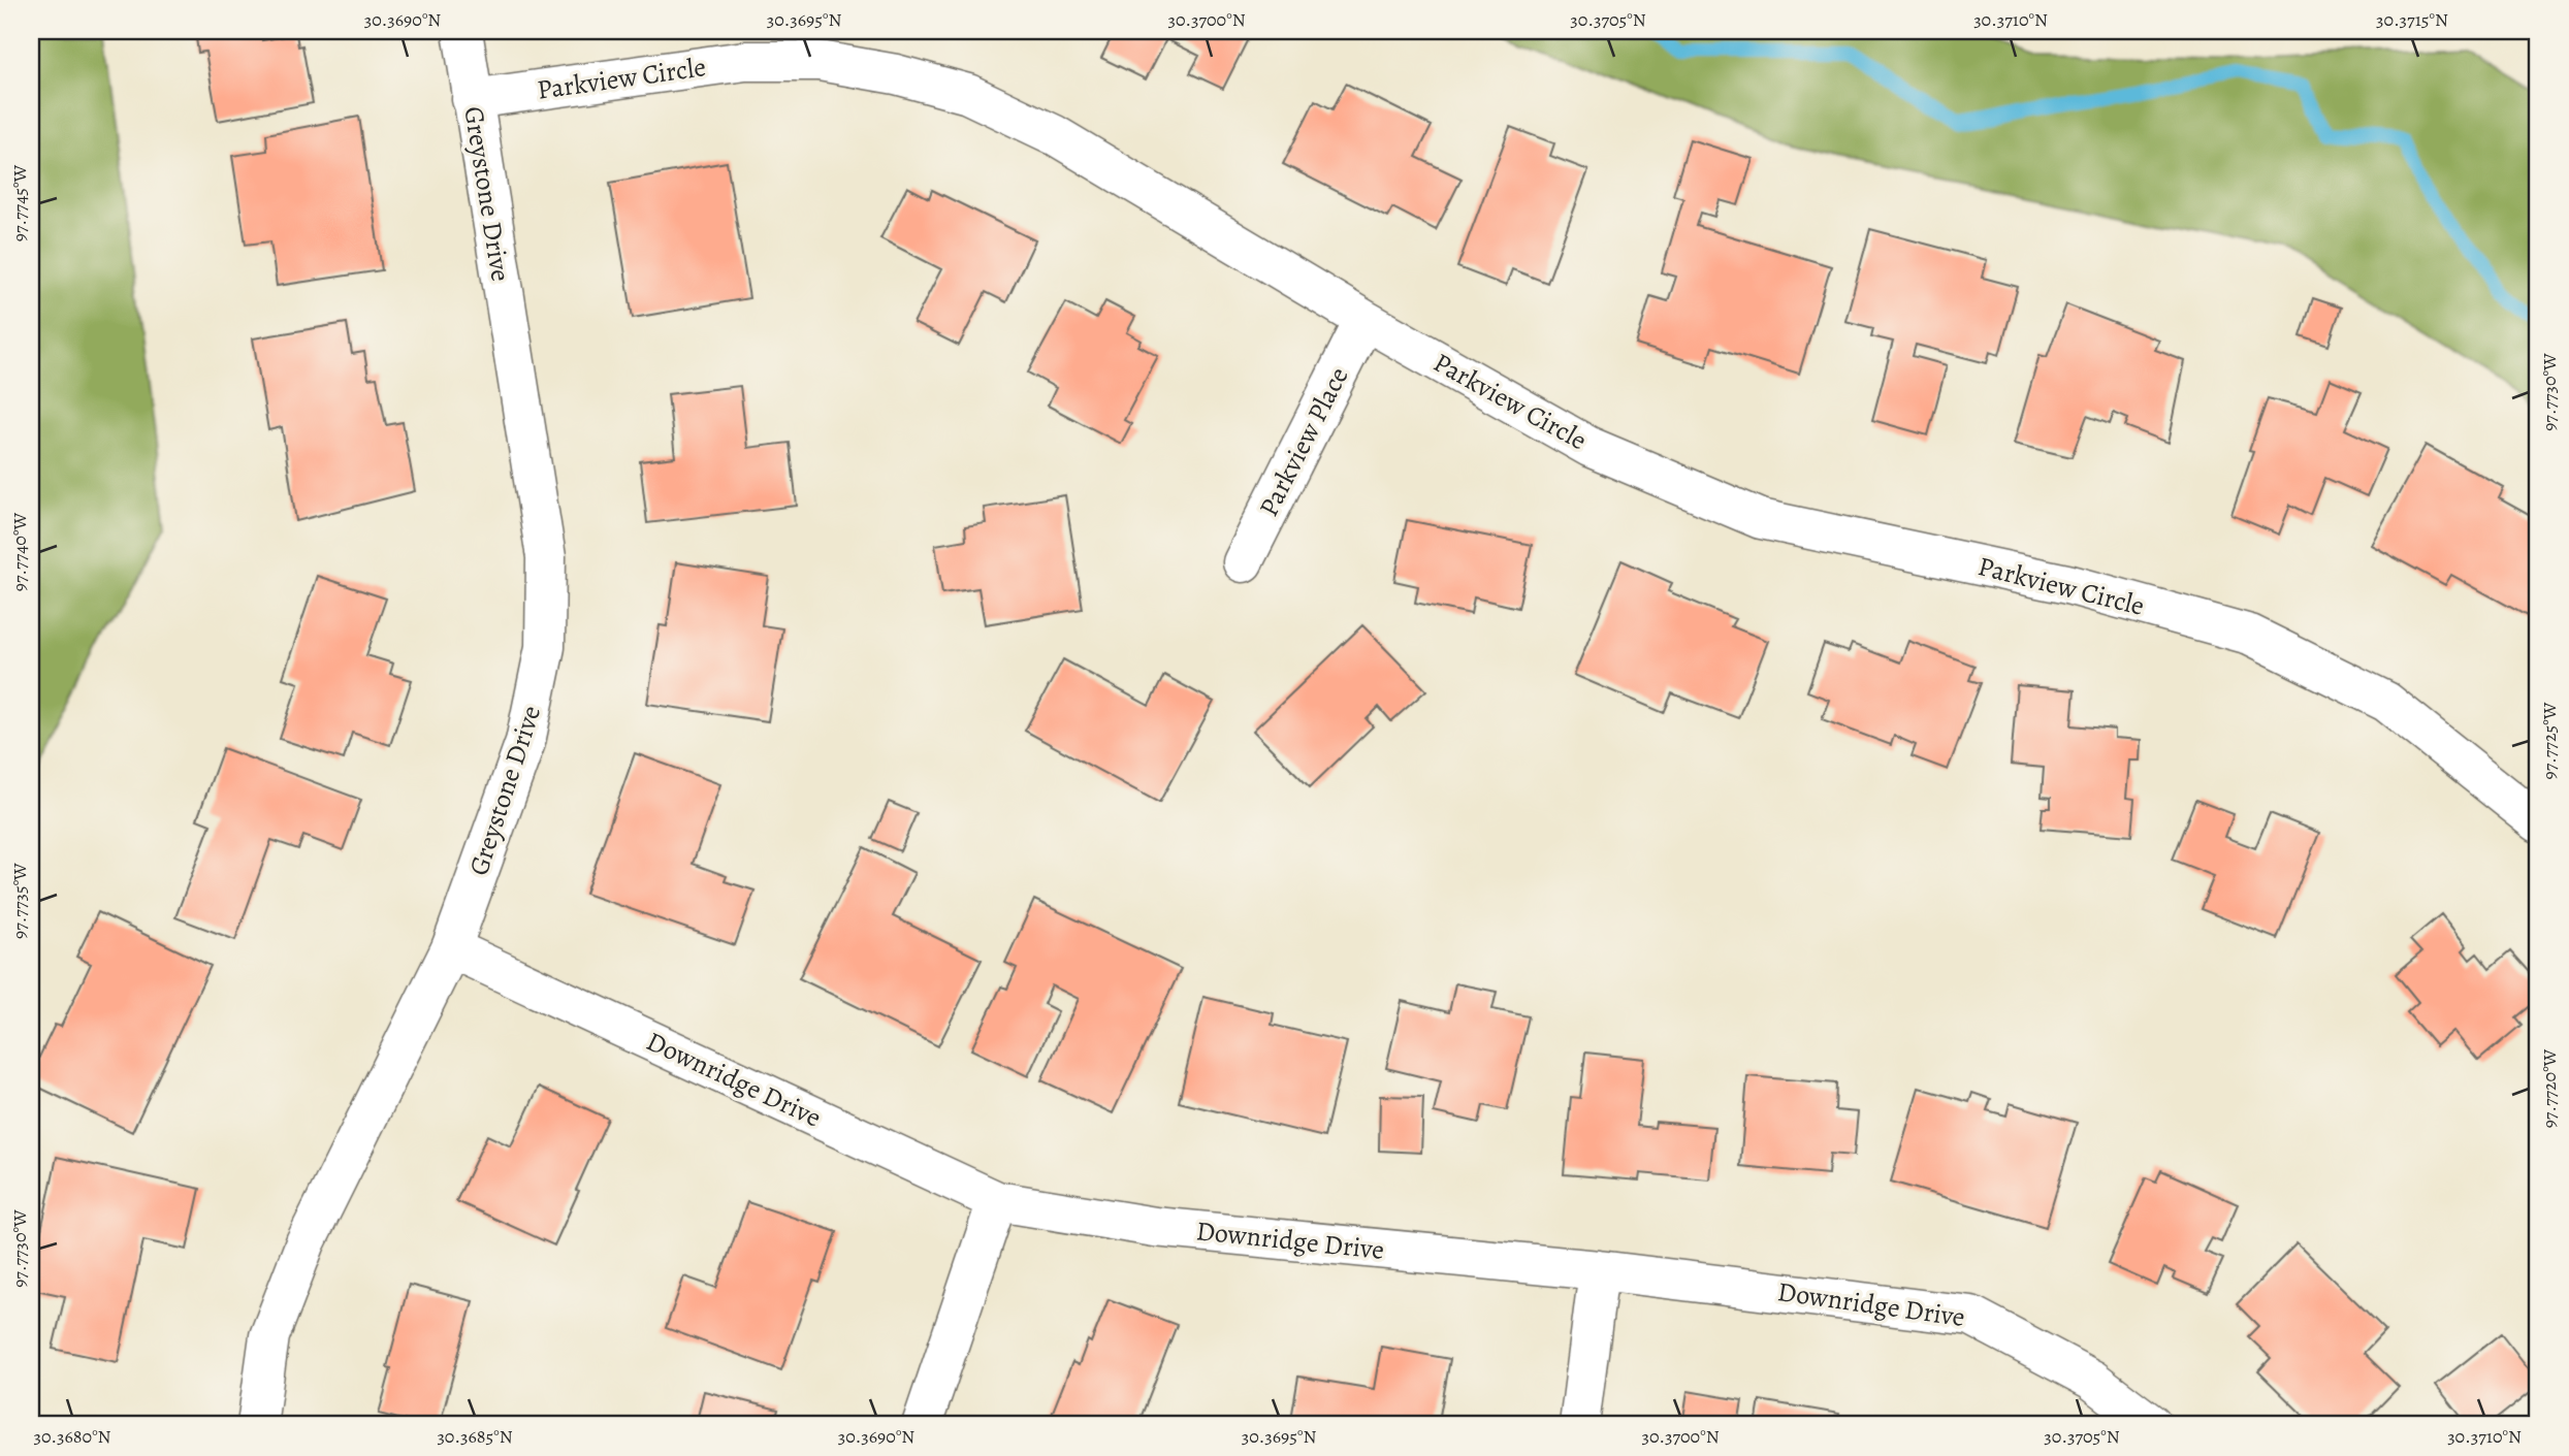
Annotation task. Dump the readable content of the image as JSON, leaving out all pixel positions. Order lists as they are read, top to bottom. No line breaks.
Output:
{"streets":{"street":["Parkview Circle","Greystone Drive","Parkview Place","Downridge Drive"]},"crossings":[["Parkview Circle","Greystone Drive"],["Parkview Circle","Parkview Place"],["Greystone Drive","Downridge Drive"]],"coordinates":["30.3690°N","30.3695°N","30.3700°N","30.3705°N","30.3710°N","30.3715°N","97.7745°W","97.7730°W","97.7740°W","97.7725°W","97.7735°W","97.7720°W","30.3680°N","30.3685°N"]}
